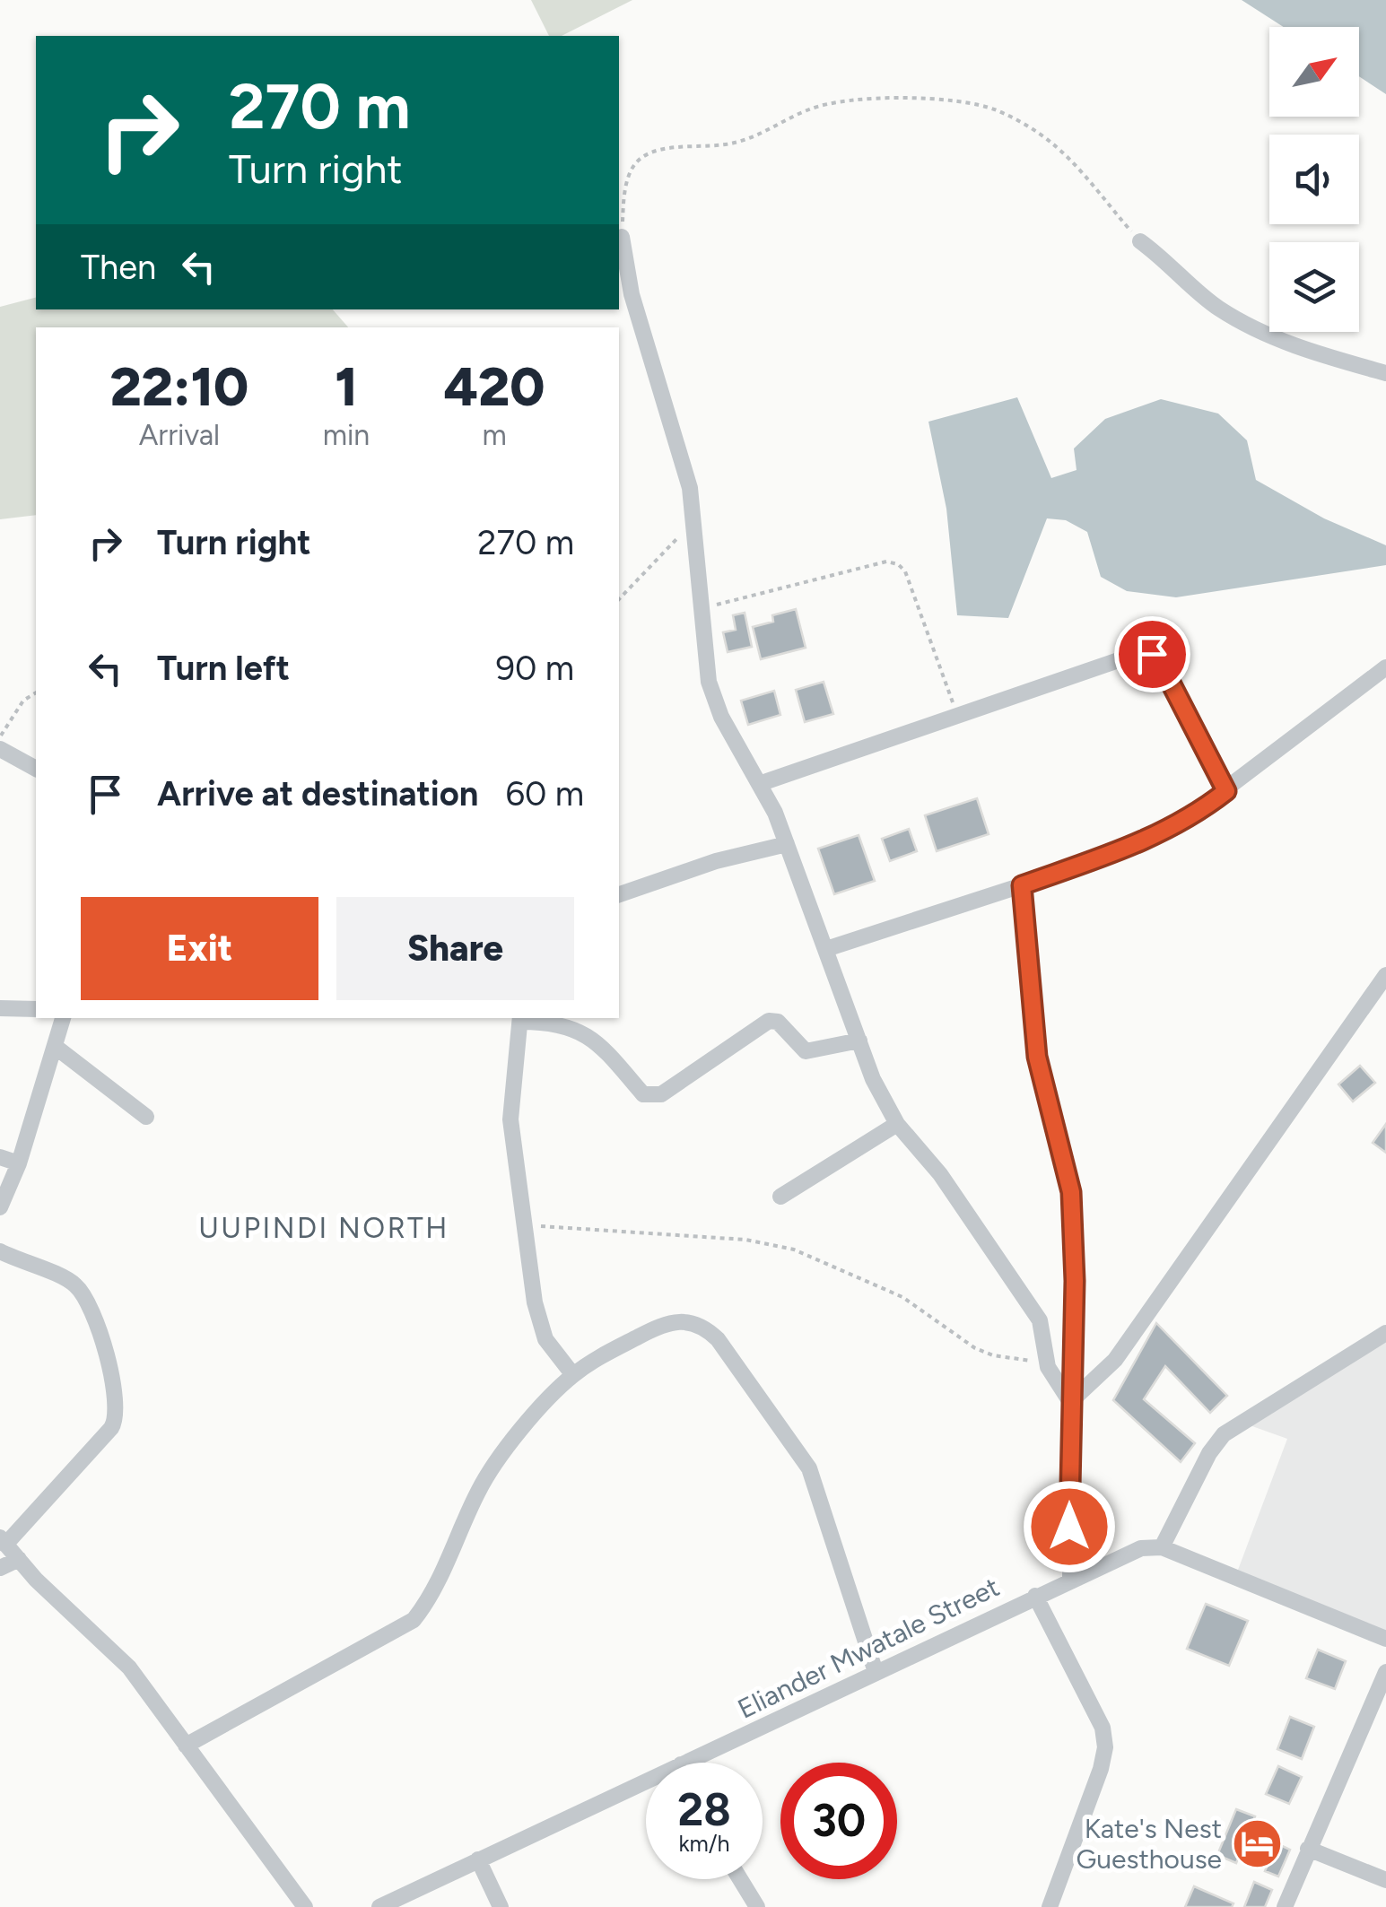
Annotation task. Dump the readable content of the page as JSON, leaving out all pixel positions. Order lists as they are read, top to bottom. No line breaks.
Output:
{"streets":{"street":["Eliander Mwatale Street"]},"districts":["UUPINDI NORTH"],"places":{"hotel":["Kate's Nest Guesthouse"]},"north":"top right","page":{"turn":["270 m","Turn right"],"then":"Then","eta":["22:10","Arrival","1","min","420","m"],"list":[{"name":"Turn right","value":"270 m"},{"name":"Turn left","value":"90 m"},{"name":"Arrive at destination","value":"60 m"}],"buttons":["Exit","Share"],"speed":"28 km/h","limit":"30"}}
